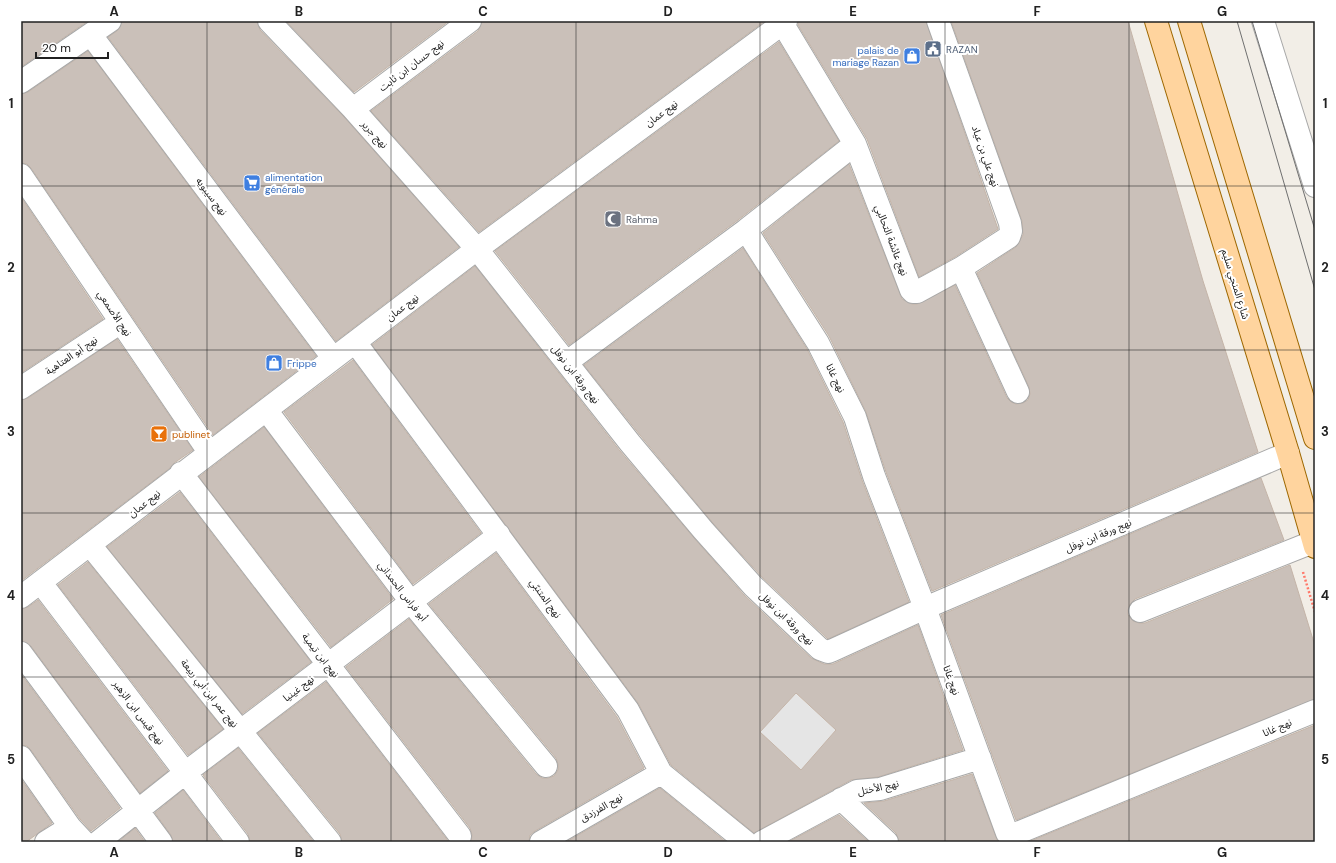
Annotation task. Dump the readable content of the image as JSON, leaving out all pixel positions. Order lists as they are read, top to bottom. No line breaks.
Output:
{"streets":{"main road":["شارع المنجي سليم"],"street":["نهج حسان ابن ثابت","نهج عمان","نهج جرير","نهج علي بن عياد","نهج سيبويه","نهج عائشة التحالبي","نهج الأصمعي","نهج أبو العتاهية","نهج ورقة ابن نوفل","نهج غانا","أبو فراس الحمداني","نهج المتنبّي","نهج ابن تيمية","نهج غينيا","نهج عمر ابن أبي ربيعة","نهج قيس ابن الزهير","نهج الأختل","نهج الفرزدق"]},"crossings":[["نهج حسان ابن ثابت","نهج جرير"],["نهج عمان","نهج جرير"],["نهج عمان","نهج سيبويه"],["نهج عمان","نهج عائشة التحالبي"],["نهج عمان","نهج الأصمعي"],["نهج عمان","نهج ورقة ابن نوفل"],["نهج عمان","أبو فراس الحمداني"],["نهج عمان","نهج المتنبّي"],["نهج عمان","نهج ابن تيمية"],["نهج عمان","نهج عمر ابن أبي ربيعة"],["نهج عمان","نهج قيس ابن الزهير"],["نهج جرير","نهج ورقة ابن نوفل"],["نهج علي بن عياد","نهج عائشة التحالبي"],["شارع المنجي سليم","نهج ورقة ابن نوفل"],["نهج الأصمعي","نهج أبو العتاهية"],["نهج ورقة ابن نوفل","نهج غانا"],["نهج غانا","نهج الأختل"],["أبو فراس الحمداني","نهج غينيا"],["نهج المتنبّي","نهج غينيا"],["نهج المتنبّي","نهج الفرزدق"],["نهج ابن تيمية","نهج غينيا"],["نهج غينيا","نهج عمر ابن أبي ربيعة"],["نهج غينيا","نهج قيس ابن الزهير"]],"places":{"public building":["RAZAN"],"shop":["palais de mariage Razan","Frippe"],"supermarket":["alimentation générale"],"mosque":["Rahma"],"bar":["publinet"]},"scale_bar":"20 m","grid":{"columns":["A","B","C","D","E","F","G"],"rows":["1","2","3","4","5"]}}
